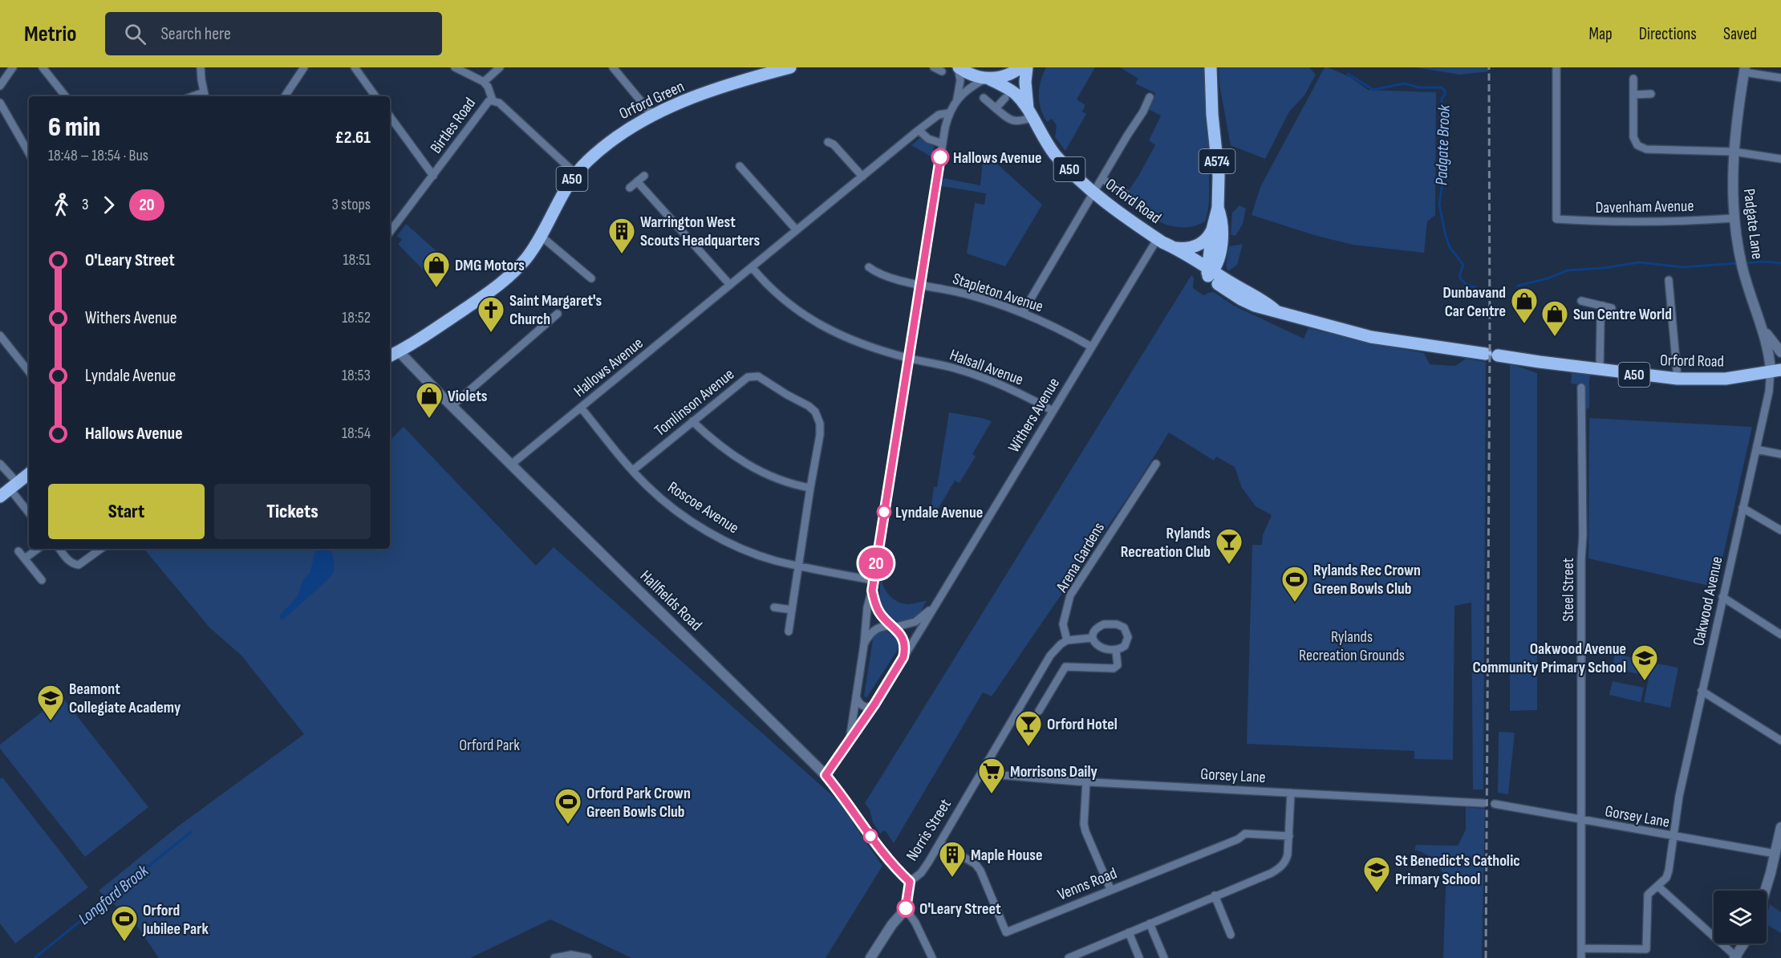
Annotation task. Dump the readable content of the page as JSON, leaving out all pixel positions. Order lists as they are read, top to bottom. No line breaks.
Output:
{"streets":{"main road":["Orford Green","A574","A50","Orford Road"],"street":["Birtles Road","Davenham Avenue","Padgate Lane","Stapleton Avenue","Hallows Avenue","Halsall Avenue","Tomlinson Avenue","Withers Avenue","Roscoe Avenue","Arena Gardens","Steel Street","Hallfields Road","Oakwood Avenue","Gorsey Lane","Norris Street","Venns Road"]},"crossings":[["Orford Green","Birtles Road"],["Orford Green","Hallfields Road"],["A574","Orford Road"],["A50","Orford Road"],["Orford Road","Padgate Lane"],["Orford Road","Withers Avenue"],["Orford Road","Oakwood Avenue"],["Davenham Avenue","Padgate Lane"],["Padgate Lane","Oakwood Avenue"],["Stapleton Avenue","Withers Avenue"],["Hallows Avenue","Roscoe Avenue"],["Hallows Avenue","Hallfields Road"],["Halsall Avenue","Withers Avenue"],["Tomlinson Avenue","Roscoe Avenue"],["Withers Avenue","Hallfields Road"],["Arena Gardens","Norris Street"],["Steel Street","Oakwood Avenue"],["Steel Street","Gorsey Lane"],["Hallfields Road","Norris Street"],["Oakwood Avenue","Gorsey Lane"],["Gorsey Lane","Norris Street"],["Norris Street","Venns Road"]],"water":["Padgate Brook","Longford Brook"],"parks":["Rylands Recreation Grounds","Orford Park"],"places":{"other":["Hallows Avenue","Lyndale Avenue","O'Leary Street"],"building":["Warrington West Scouts Headquarters","Maple House"],"shop":["DMG Motors","Dunbavand Car Centre","Sun Centre World","Violets"],"church":["Saint Margaret's Church"],"bar":["Rylands Recreation Club","Orford Hotel"],"sports":["Rylands Rec Crown Green Bowls Club","Orford Park Crown Green Bowls Club","Orford Jubilee Park"],"school or university":["Oakwood Avenue Community Primary School","Beamont Collegiate Academy","St Benedict's Catholic Primary School"],"supermarket":["Morrisons Daily"]},"lines":["bus line 20"],"page":{"header":"Metrio","search":"Search here","nav":["Map","Directions","Saved"],"on_map":"20","heading":["6 min","18:48 – 18:54 · Bus","£2.61"],"legs":["3","20","3 stops"],"list":[{"name":"O'Leary Street","value":"18:51"},{"name":"Withers Avenue","value":"18:52"},{"name":"Lyndale Avenue","value":"18:53"},{"name":"Hallows Avenue","value":"18:54"}],"buttons":["Start","Tickets"]}}
